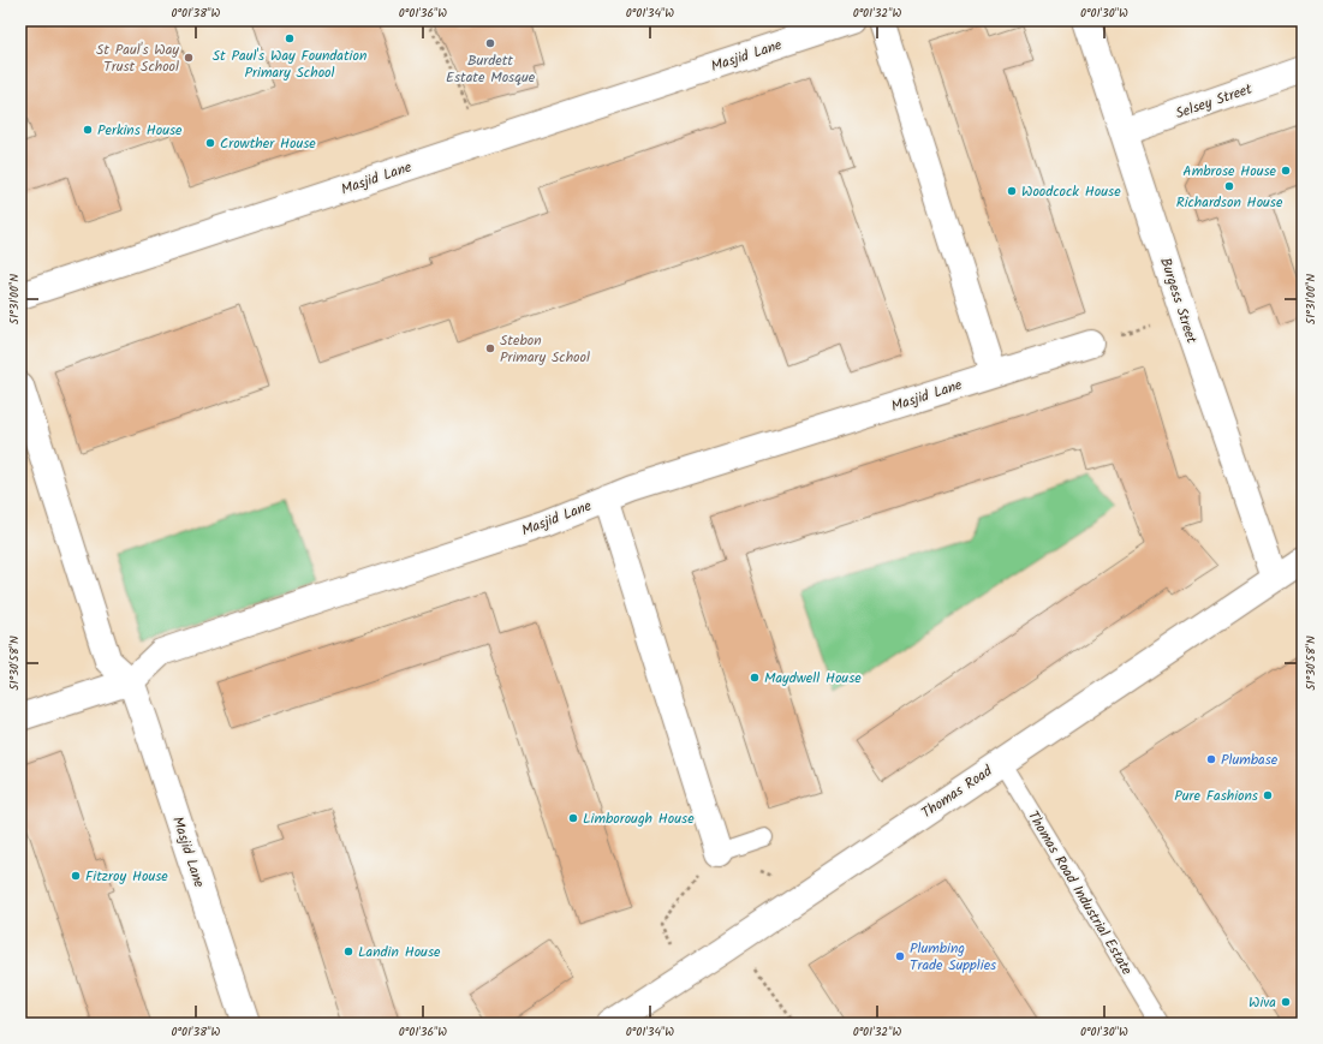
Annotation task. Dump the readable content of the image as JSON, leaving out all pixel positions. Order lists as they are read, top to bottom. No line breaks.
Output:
{"streets":{"street":["Masjid Lane","Selsey Street","Burgess Street","Thomas Road"],"lane":["Thomas Road Industrial Estate"]},"crossings":[["Selsey Street","Burgess Street"],["Burgess Street","Thomas Road"],["Thomas Road","Thomas Road Industrial Estate"]],"places":["St Paul's Way Foundation Primary School","Burdett Estate Mosque","St Paul's Way Trust School","Perkins House","Crowther House","Ambrose House","Richardson House","Woodcock House","Stebon Primary School","Maydwell House","Plumbase","Pure Fashions","Limborough House","Fitzroy House","Landin House","Plumbing Trade Supplies","Wiva"],"coordinates":["0°01'38\"W","0°01'36\"W","0°01'34\"W","0°01'32\"W","0°01'30\"W","51°31'00\"N","51°30'58\"N"]}
